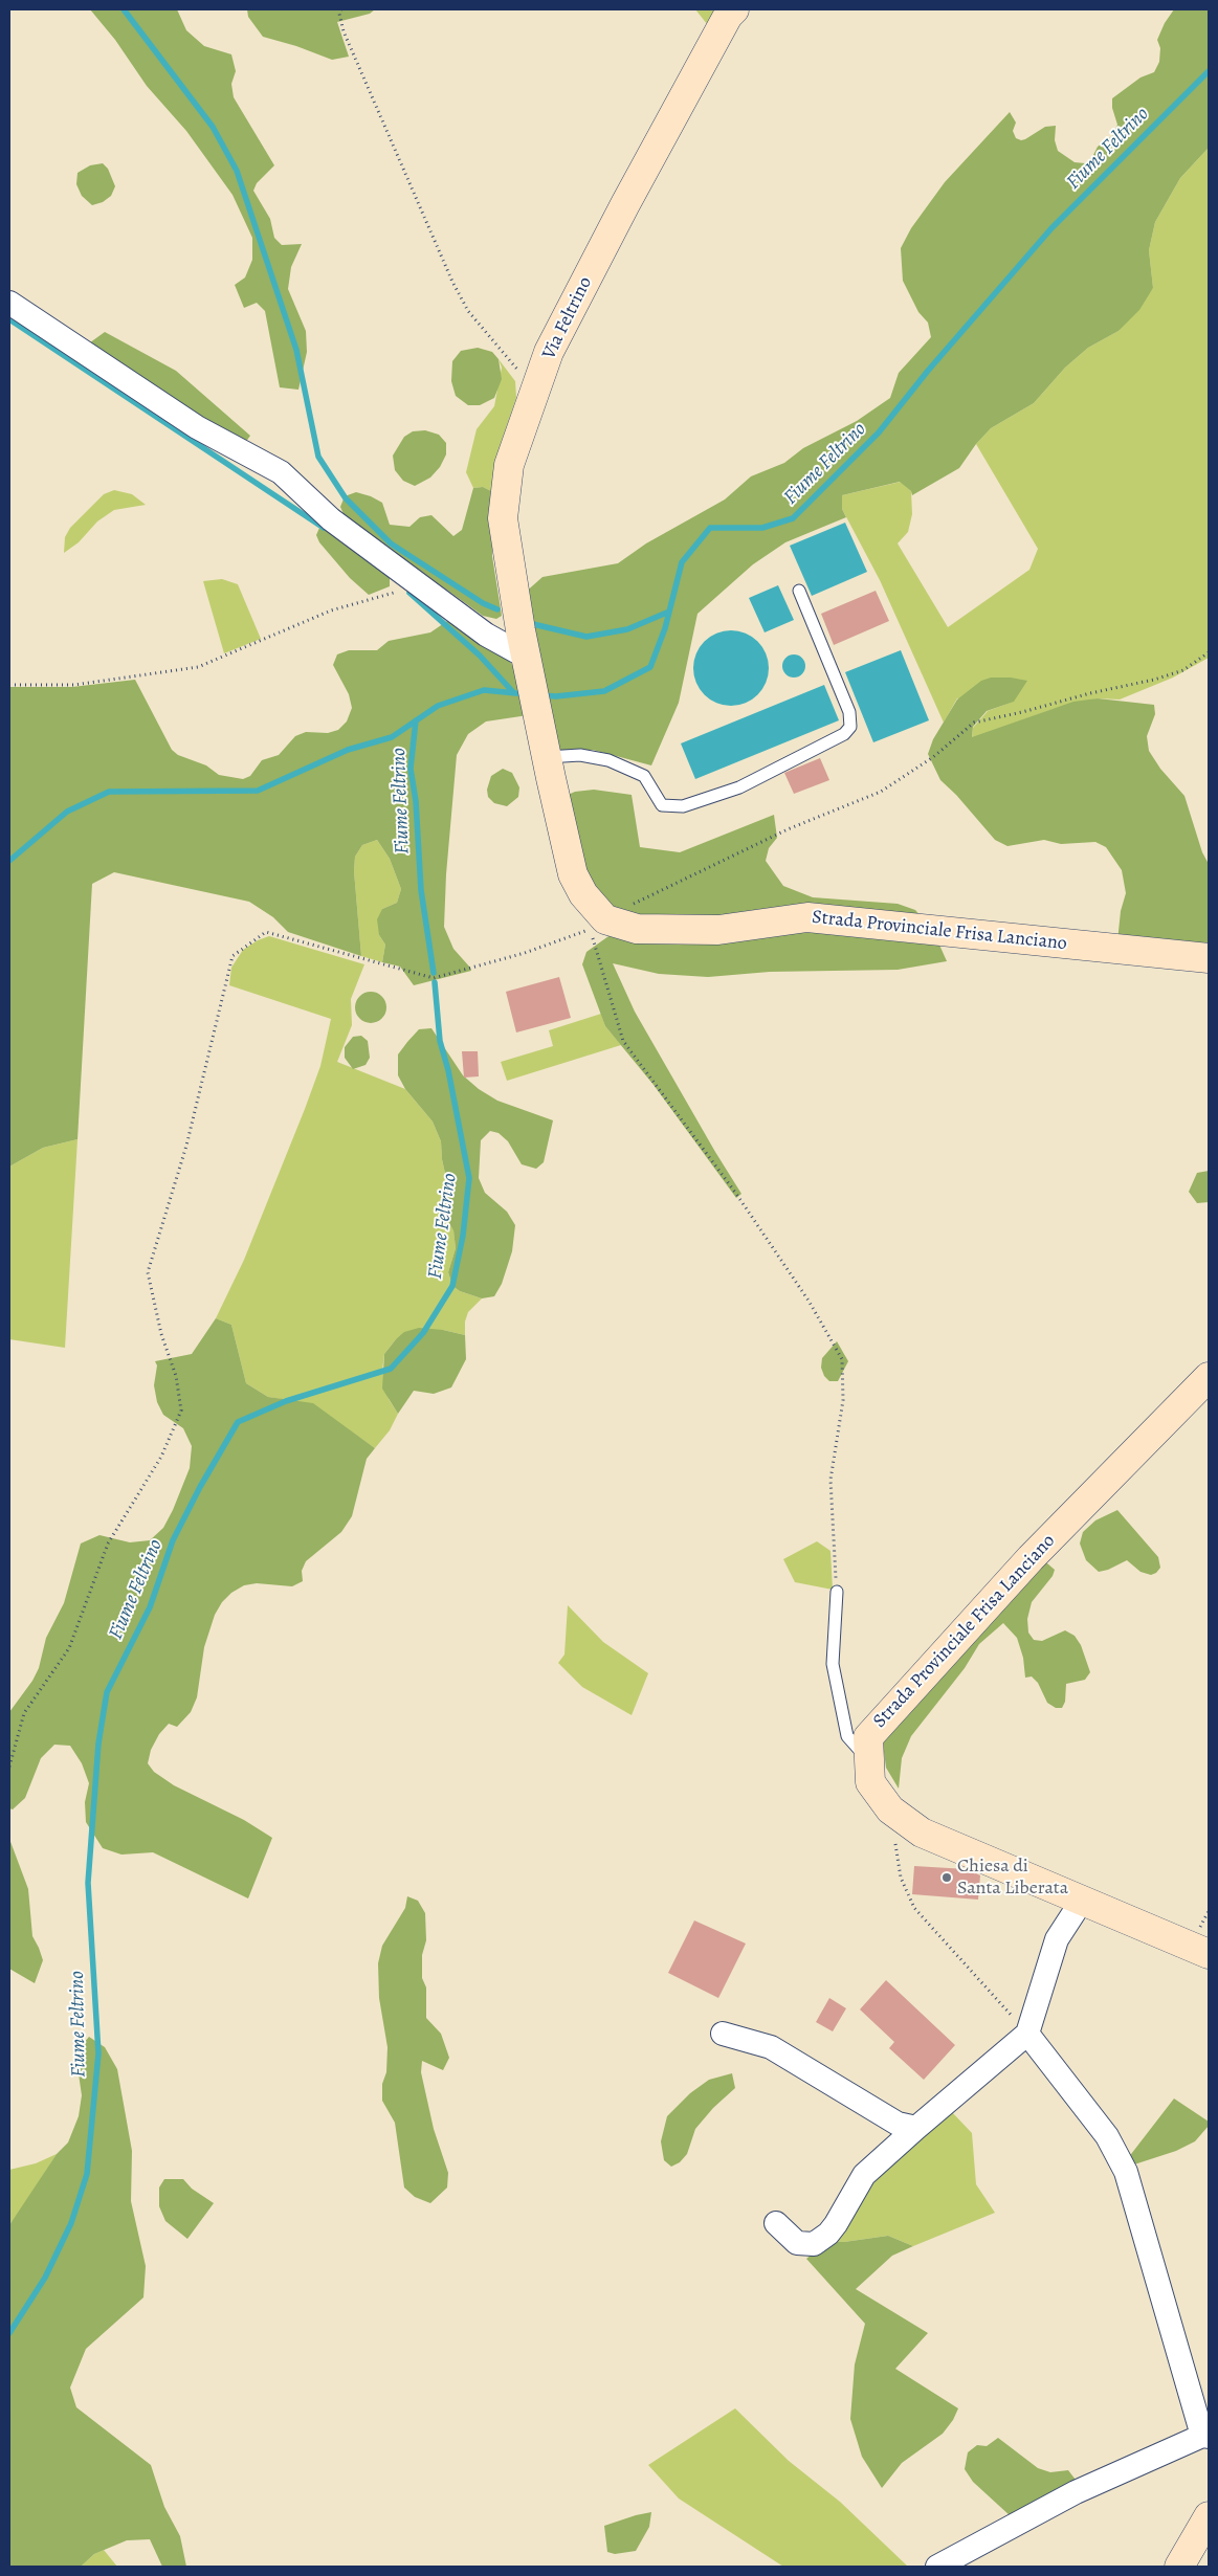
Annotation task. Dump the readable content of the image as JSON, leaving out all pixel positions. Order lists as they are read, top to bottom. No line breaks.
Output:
{"streets":{"street":["Via Feltrino","Strada Provinciale Frisa Lanciano"]},"water":["Fiume Feltrino"],"places":["Chiesa di Santa Liberata"]}
